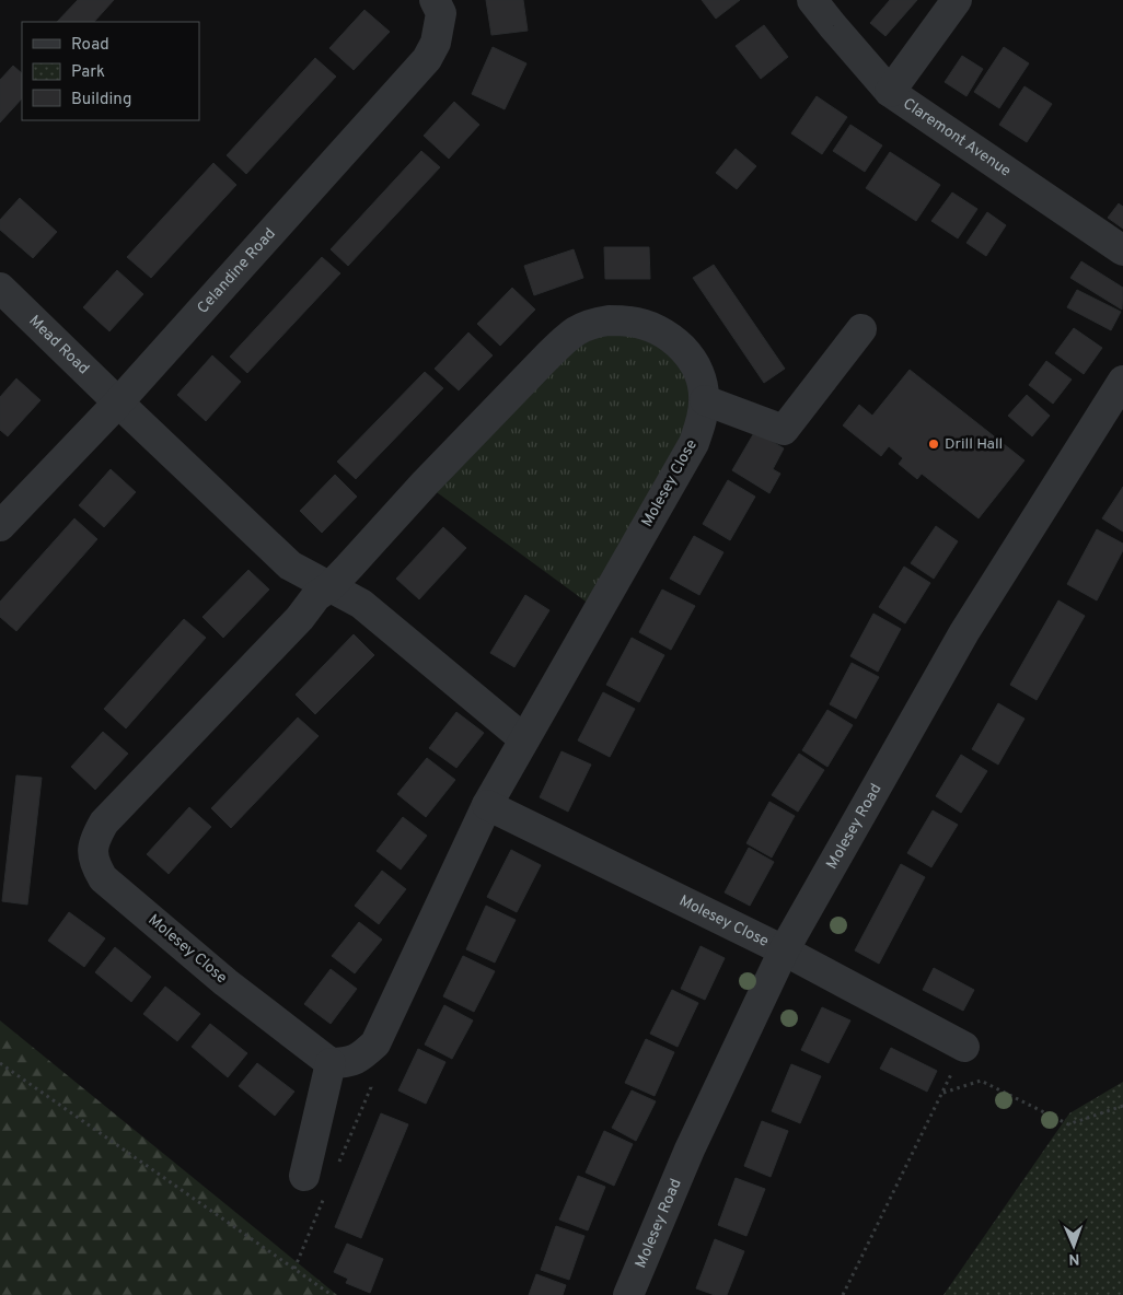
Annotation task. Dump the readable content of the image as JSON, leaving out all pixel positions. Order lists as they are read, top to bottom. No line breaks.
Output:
{"streets":{"street":["Claremont Avenue","Celandine Road","Mead Road","Molesey Close","Molesey Road"]},"crossings":[["Celandine Road","Mead Road"],["Mead Road","Molesey Close"],["Molesey Close","Molesey Road"]],"places":["Drill Hall"],"legend":["Road","Park","Building"],"north":"bottom"}
